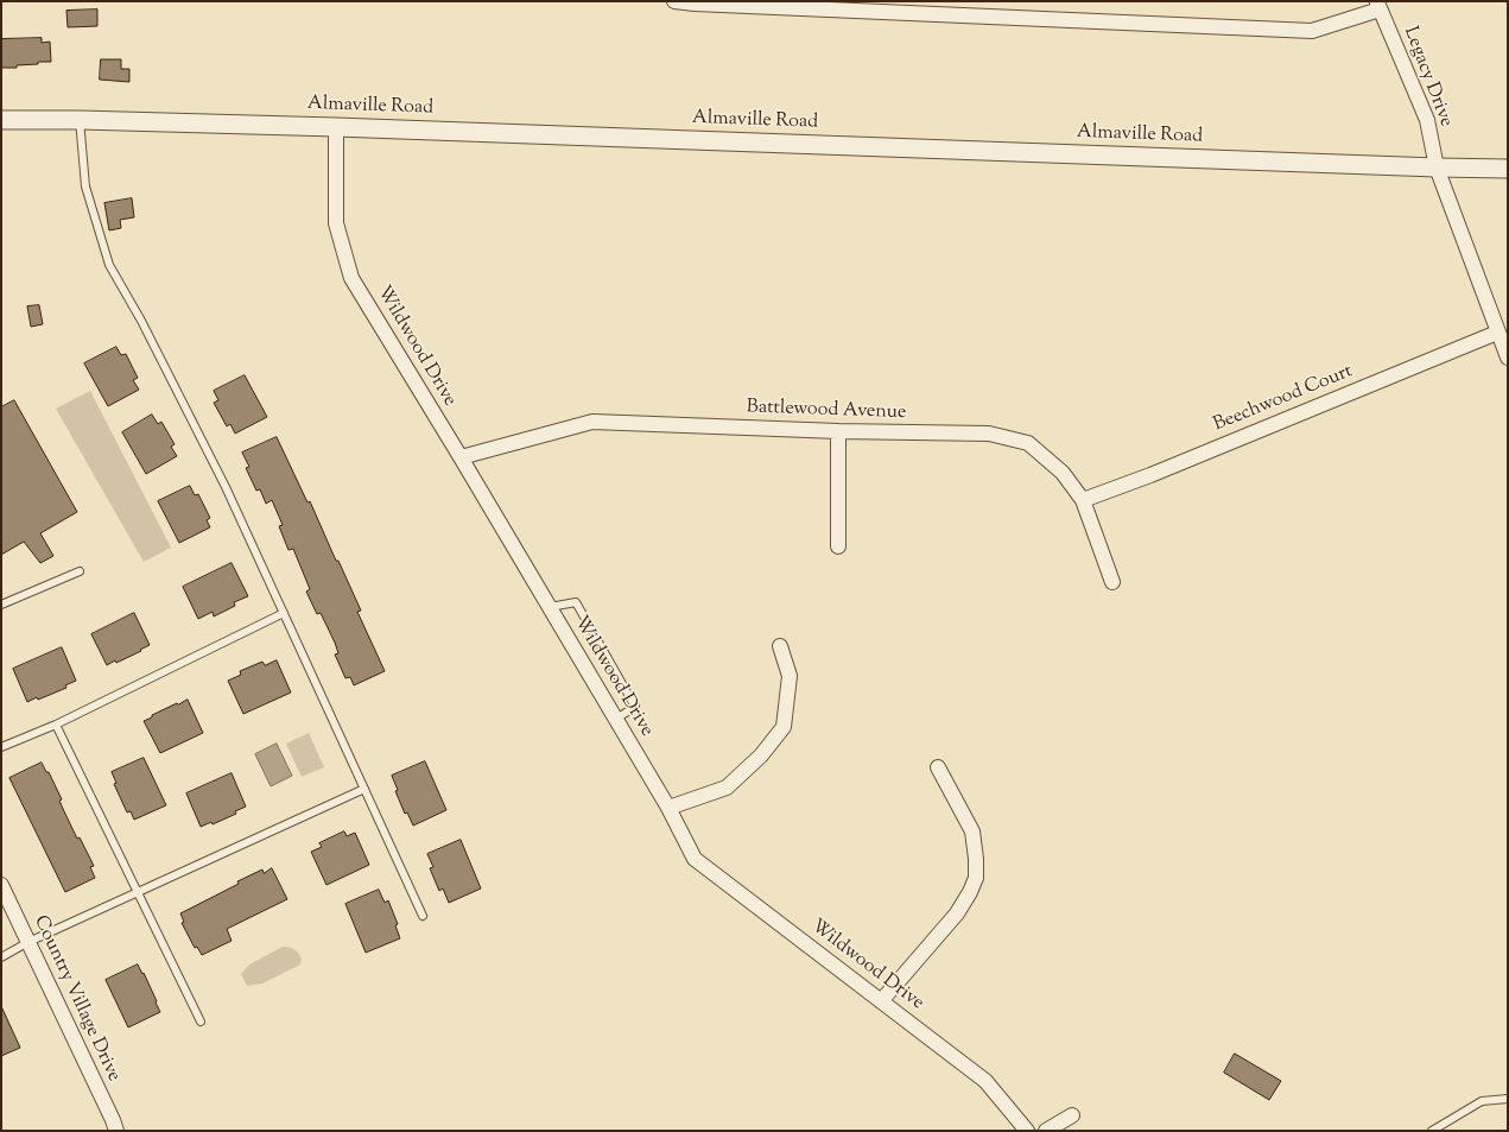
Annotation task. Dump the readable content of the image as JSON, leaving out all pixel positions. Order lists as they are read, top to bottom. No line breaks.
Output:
{"streets":{"street":["Legacy Drive","Almaville Road","Wildwood Drive","Beechwood Court","Battlewood Avenue","Country Village Drive"]},"crossings":[["Legacy Drive","Almaville Road"],["Legacy Drive","Beechwood Court"],["Almaville Road","Wildwood Drive"],["Wildwood Drive","Battlewood Avenue"],["Beechwood Court","Battlewood Avenue"]]}
